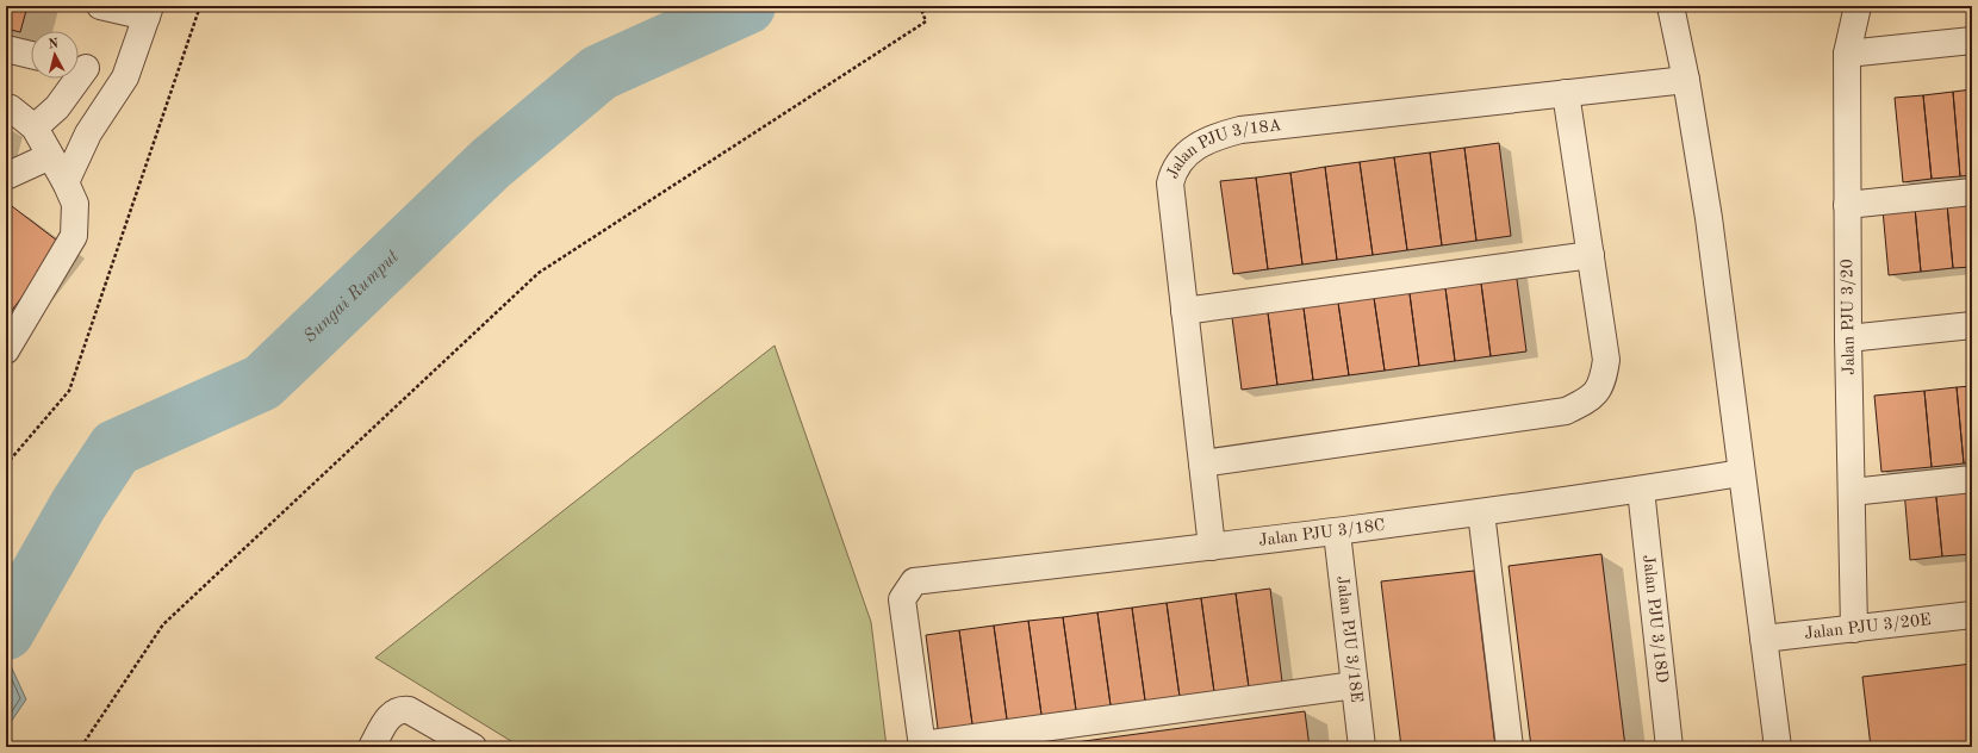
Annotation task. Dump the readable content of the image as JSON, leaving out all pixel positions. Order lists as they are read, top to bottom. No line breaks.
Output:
{"streets":{"street":["Jalan PJU 3/18A","Jalan PJU 3/20","Jalan PJU 3/18C","Jalan PJU 3/18D","Jalan PJU 3/20E","Jalan PJU 3/18E"]},"crossings":[["Jalan PJU 3/18A","Jalan PJU 3/18C"],["Jalan PJU 3/20","Jalan PJU 3/20E"],["Jalan PJU 3/18C","Jalan PJU 3/18D"],["Jalan PJU 3/18C","Jalan PJU 3/18E"]],"water":["Sungai Rumput"],"north":"top"}
